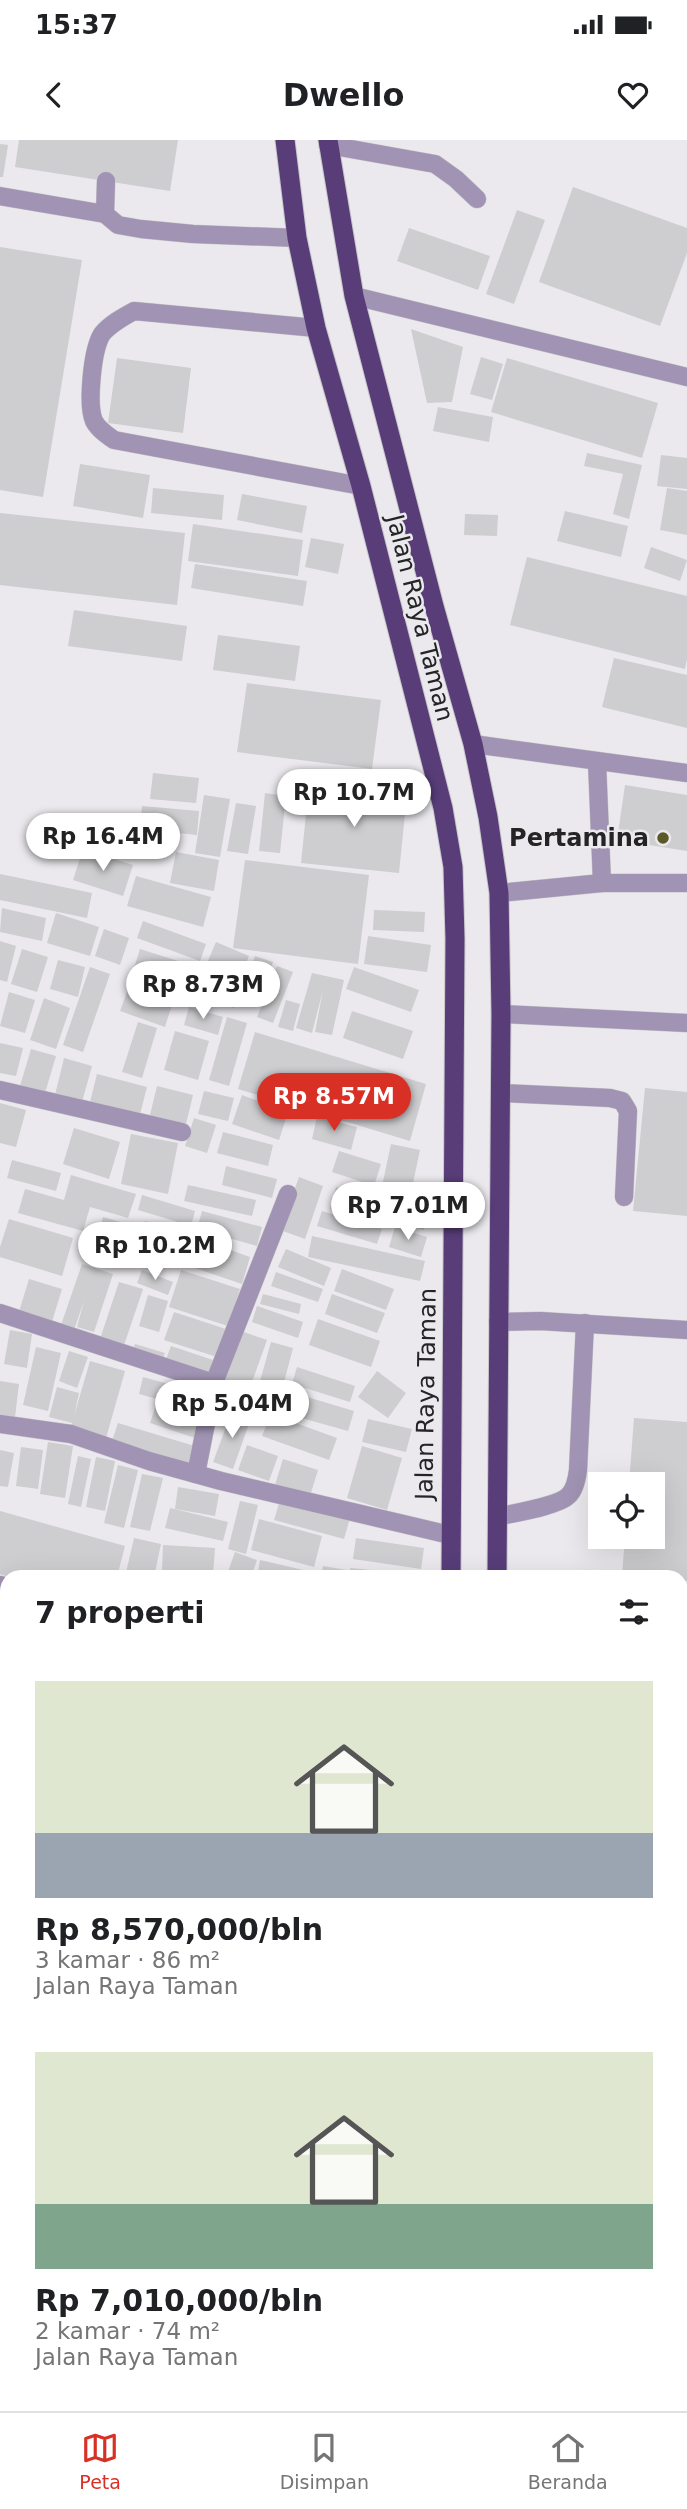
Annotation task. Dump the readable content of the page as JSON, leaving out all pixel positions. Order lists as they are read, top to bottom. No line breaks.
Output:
{"streets":{"highway":["Jalan Raya Taman"]},"places":["Pertamina"],"page":{"status":"15:37","header":"Dwello","price":["Rp 10.7M","Rp 16.4M","Rp 8.73M","Rp 8.57M","Rp 7.01M","Rp 10.2M","Rp 5.04M"],"heading":"7 properti","list":[{"name":"Rp 8,570,000/bln","note":"3 kamar · 86 m² · Jalan Raya Taman"},{"name":"Rp 7,010,000/bln","note":"2 kamar · 74 m² · Jalan Raya Taman"}],"tabs":["Peta","Disimpan","Beranda"]}}
